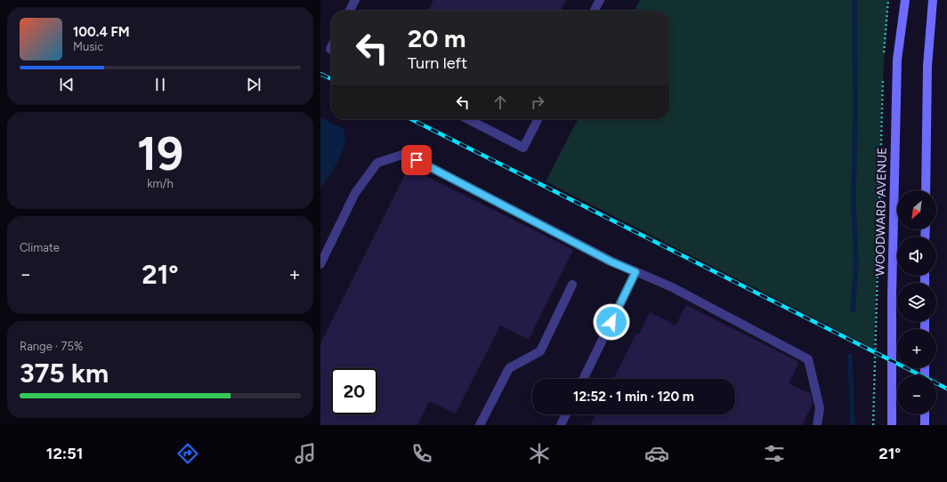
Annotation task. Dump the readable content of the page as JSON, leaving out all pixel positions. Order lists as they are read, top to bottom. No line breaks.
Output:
{"streets":{"street":["WOODWARD AVENUE"]},"north":"bottom left","page":{"turn":["20 m","Turn left"],"song":["100.4 FM","Music"],"tile":[["19","km/h"],"Climate",["Range · 75%","375 km"]],"map_buttons":["+","−"],"heat":["−","21°","+"],"limit":"20","trip":"12:52 · 1 min · 120 m","tabs":["12:51","21°"]}}
